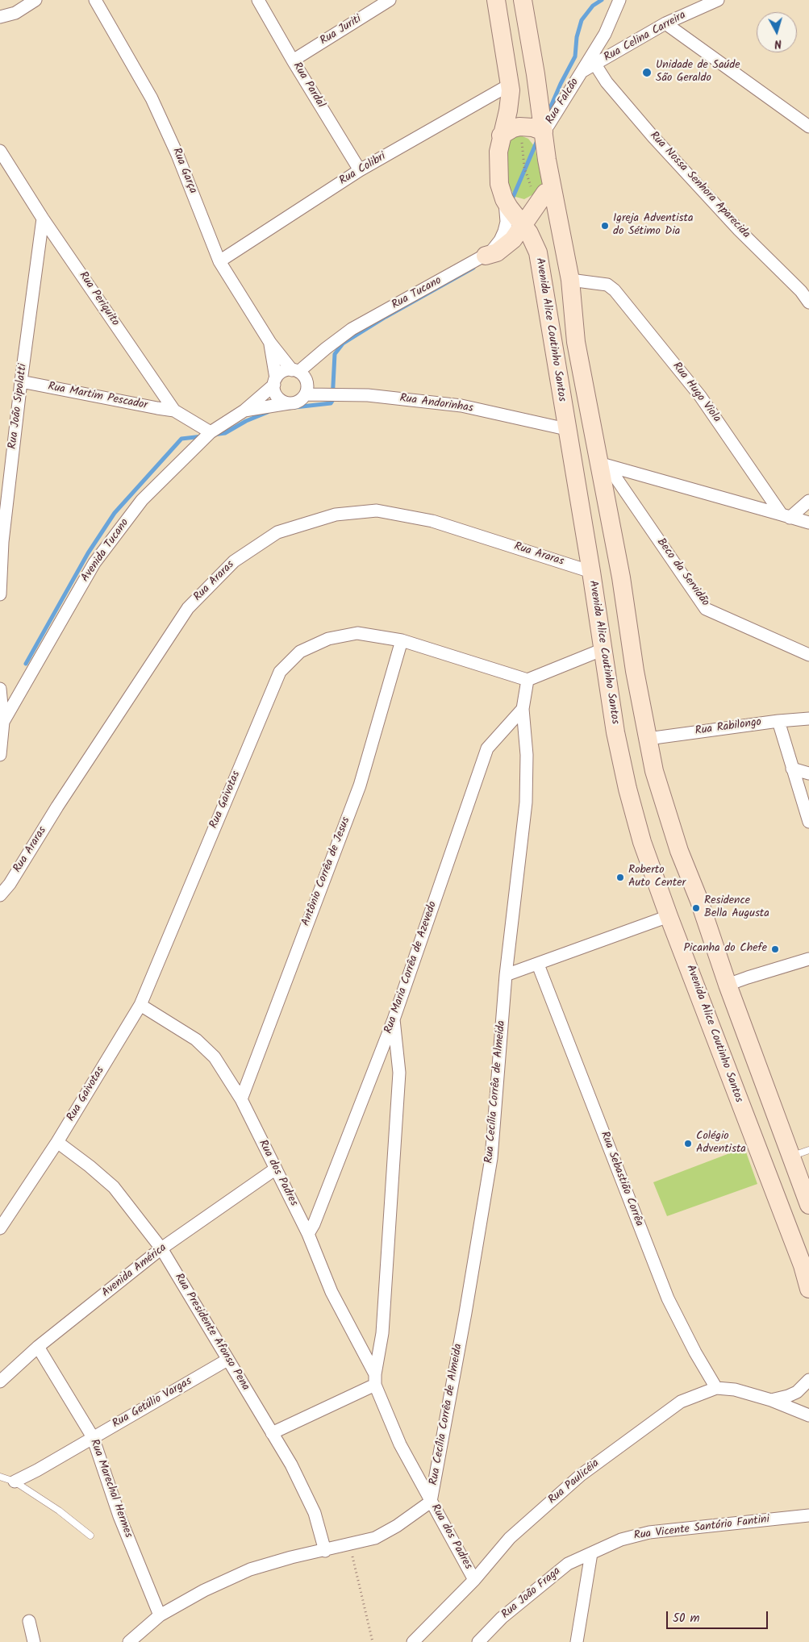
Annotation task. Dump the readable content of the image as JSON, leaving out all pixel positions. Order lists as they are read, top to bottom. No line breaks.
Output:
{"streets":{"main road":["Avenida Alice Coutinho Santos"],"street":["Rua Juriti","Rua Celina Carreira","Rua Pardal","Rua Falcão","Rua Colibri","Rua Garça","Rua Nossa Senhora Aparecida","Rua Tucano","Rua Periquito","Rua Hugo Viola","Rua Martim Pescador","Rua Andorinhas","Rua João Sipolatti","Avenida Tucano","Rua Araras","Beco da Servidão","Rua Rabilongo","Rua Gaivotas","Antônio Corrêa de Jesus","Rua Maria Corrêa de Azevedo","Rua Cecília Corrêa de Almeida","Rua dos Padres","Rua Sebastião Corrêa","Avenida América","Rua Presidente Afonso Pena","Rua Getúlio Vargas","Rua Paulicéia","Rua Marechal Hermes","Rua Vicente Santório Fantini","Rua João Fraga"]},"crossings":[["Rua Juriti","Rua Pardal"],["Rua Celina Carreira","Rua Falcão"],["Rua Celina Carreira","Rua Nossa Senhora Aparecida"],["Rua Pardal","Rua Colibri"],["Rua Falcão","Rua Nossa Senhora Aparecida"],["Rua Colibri","Rua Garça"],["Rua Colibri","Avenida Alice Coutinho Santos"],["Rua Garça","Rua Tucano"],["Rua Garça","Rua Andorinhas"],["Rua Garça","Avenida Tucano"],["Rua Tucano","Avenida Alice Coutinho Santos"],["Rua Tucano","Rua Andorinhas"],["Rua Tucano","Avenida Tucano"],["Rua Periquito","Rua Martim Pescador"],["Rua Periquito","Rua João Sipolatti"],["Rua Periquito","Avenida Tucano"],["Avenida Alice Coutinho Santos","Rua Andorinhas"],["Avenida Alice Coutinho Santos","Rua Araras"],["Rua Martim Pescador","Rua João Sipolatti"],["Rua Andorinhas","Avenida Tucano"],["Rua Gaivotas","Antônio Corrêa de Jesus"],["Rua Gaivotas","Rua Cecília Corrêa de Almeida"],["Rua Gaivotas","Rua dos Padres"],["Rua Gaivotas","Rua Presidente Afonso Pena"],["Antônio Corrêa de Jesus","Rua dos Padres"],["Rua Maria Corrêa de Azevedo","Rua Cecília Corrêa de Almeida"],["Rua Maria Corrêa de Azevedo","Rua dos Padres"],["Rua Cecília Corrêa de Almeida","Rua dos Padres"],["Rua dos Padres","Avenida América"],["Rua dos Padres","Rua Paulicéia"],["Rua Sebastião Corrêa","Rua Paulicéia"],["Avenida América","Rua Presidente Afonso Pena"],["Avenida América","Rua Marechal Hermes"],["Rua Presidente Afonso Pena","Rua Getúlio Vargas"],["Rua Getúlio Vargas","Rua Marechal Hermes"],["Rua Vicente Santório Fantini","Rua João Fraga"]],"places":["Unidade de Saúde São Geraldo","Igreja Adventista do Sétimo Dia","Roberto Auto Center","Residence Bella Augusta","Picanha do Chefe","Colégio Adventista"],"scale_bar":"50 m","north":"bottom"}
